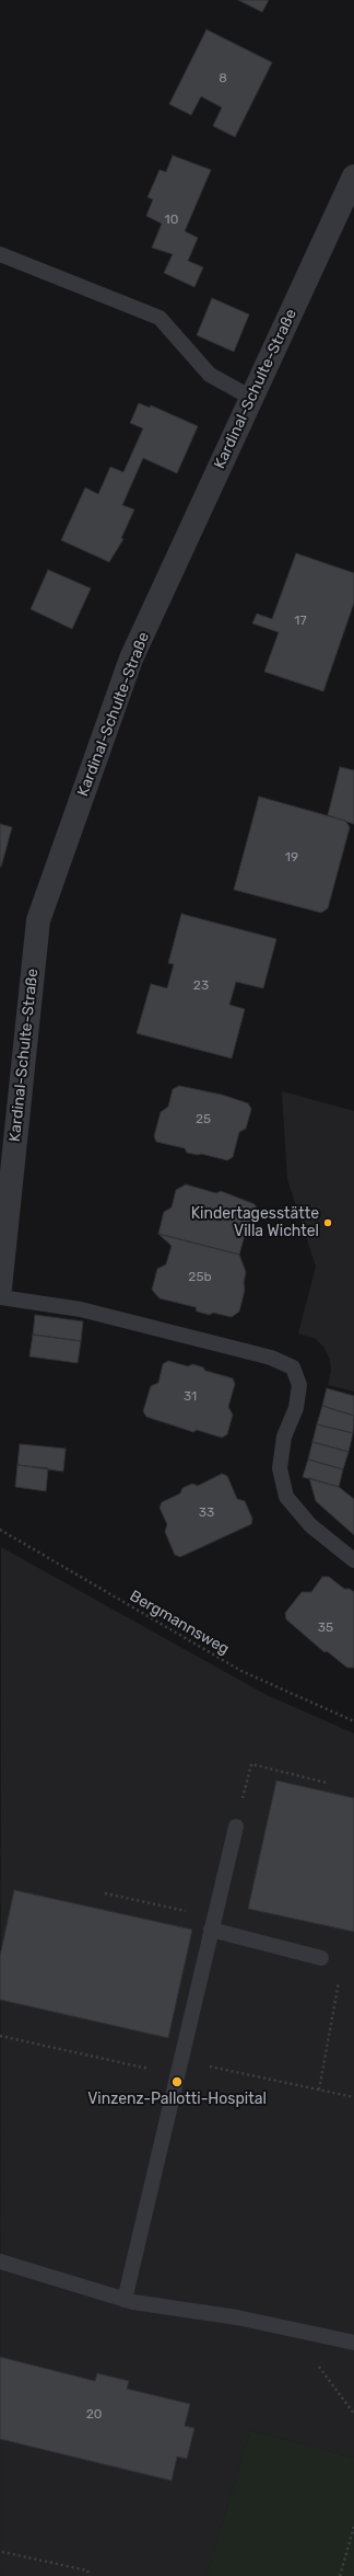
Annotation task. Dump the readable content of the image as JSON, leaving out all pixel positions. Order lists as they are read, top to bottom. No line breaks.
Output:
{"streets":{"street":["Kardinal-Schulte-Straße"],"path":["Bergmannsweg"]},"places":["Kindertagesstätte Villa Wichtel","Vinzenz-Pallotti-Hospital"],"house_numbers":["8","10","17","19","23","25","25b","31","33","35","20"]}
